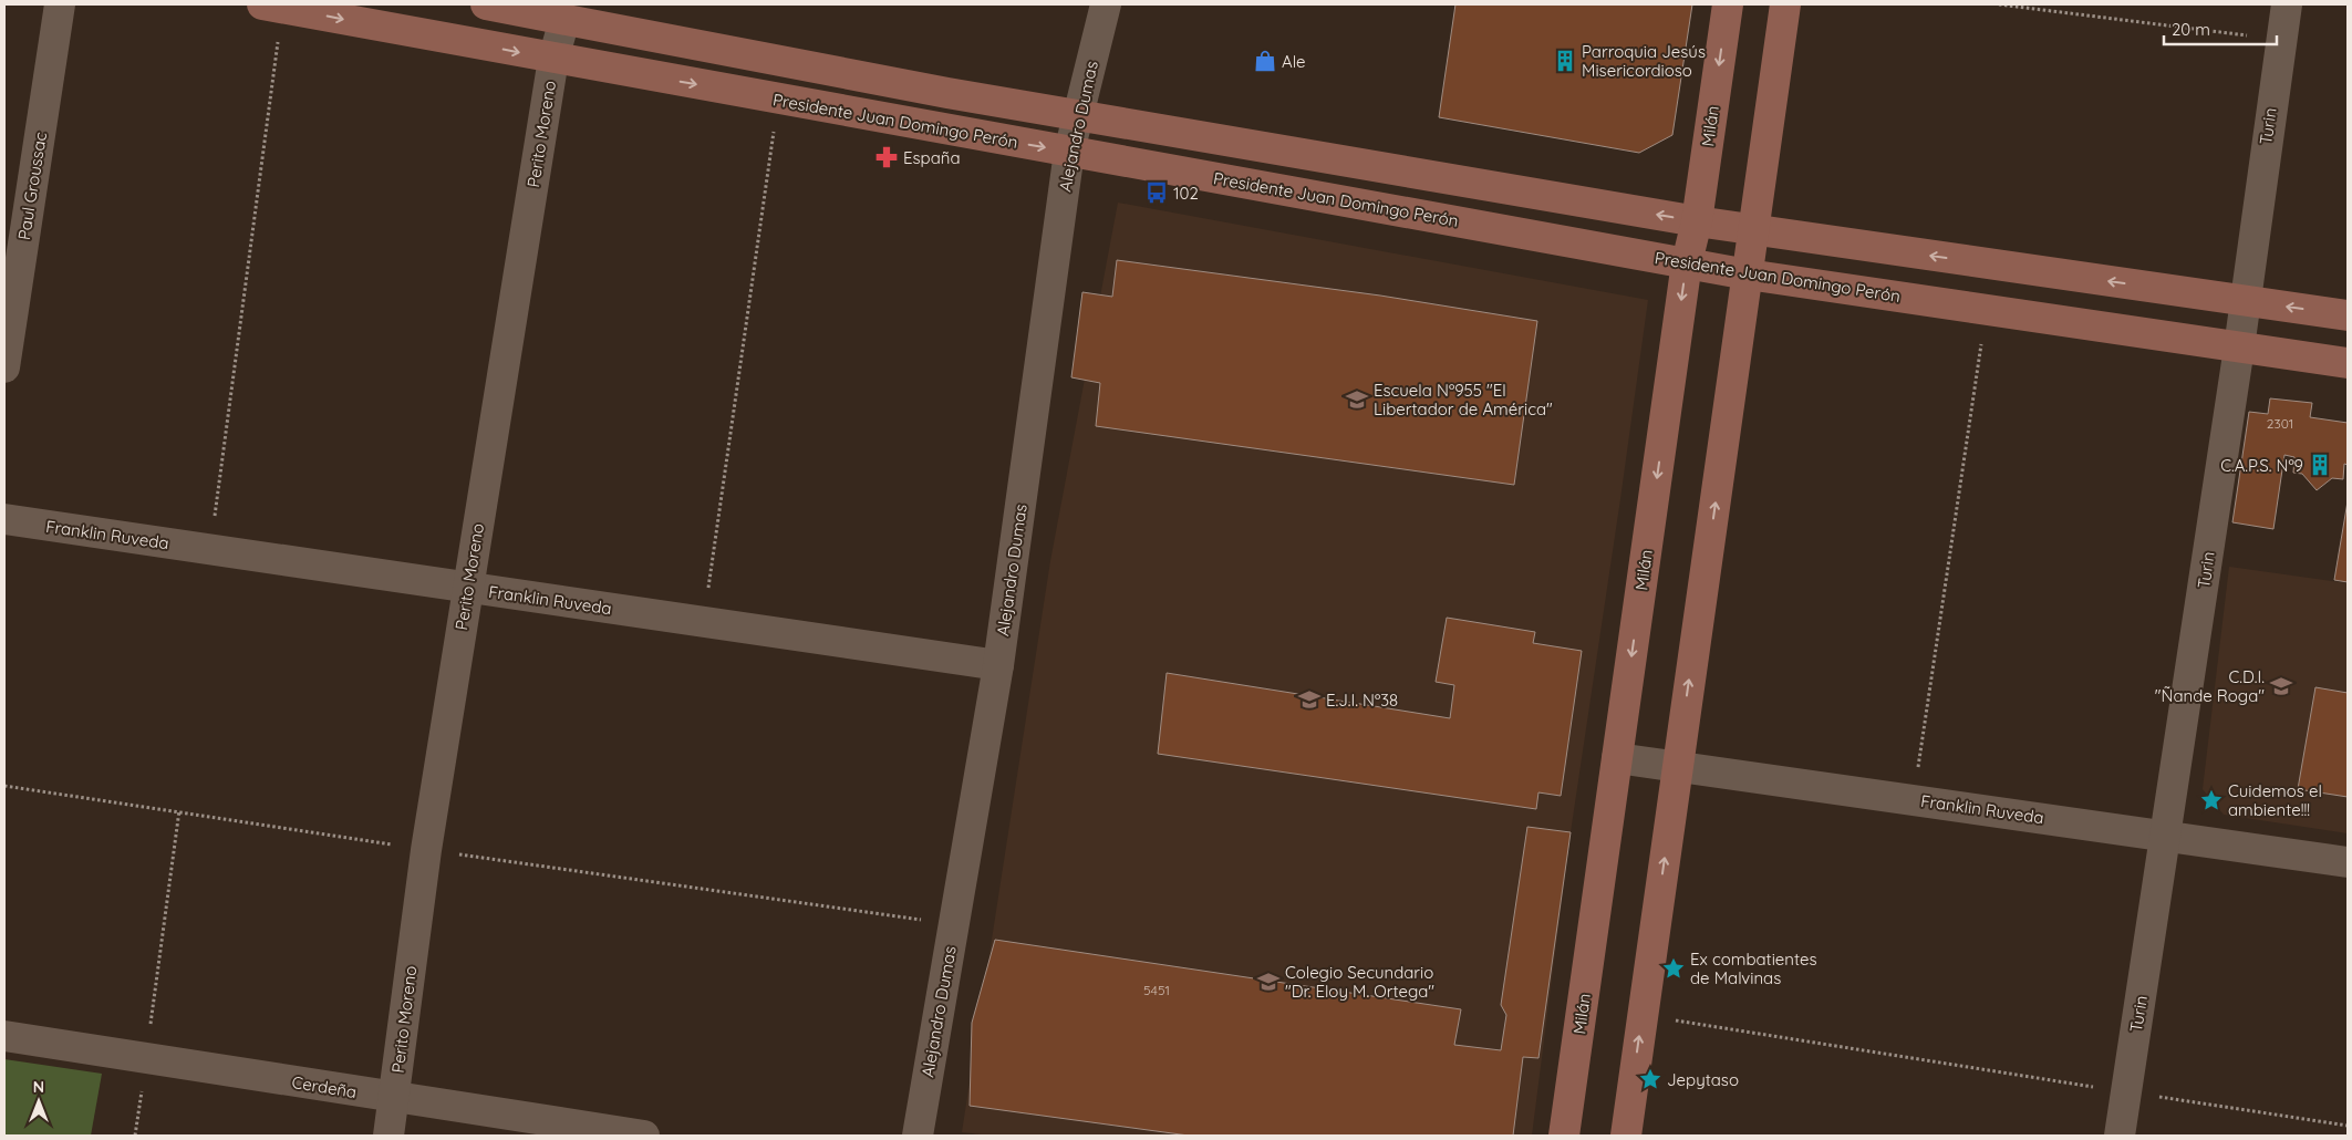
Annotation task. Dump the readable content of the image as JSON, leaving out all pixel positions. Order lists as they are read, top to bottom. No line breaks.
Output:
{"streets":{"main road":["Presidente Juan Domingo Perón","Milán"],"street":["Alejandro Dumas","Turin","Perito Moreno","Paul Groussac","Franklin Ruveda","Cerdeña"]},"crossings":[["Presidente Juan Domingo Perón","Alejandro Dumas"],["Presidente Juan Domingo Perón","Milán"],["Presidente Juan Domingo Perón","Turin"],["Presidente Juan Domingo Perón","Perito Moreno"],["Alejandro Dumas","Franklin Ruveda"],["Milán","Franklin Ruveda"],["Turin","Franklin Ruveda"],["Perito Moreno","Franklin Ruveda"],["Perito Moreno","Cerdeña"]],"places":{"shop":["Ale"],"building":["Parroquia Jesús Misericordioso","C.A.P.S. Nº9"],"pharmacy":["España"],"bus stop":["102"],"school or university":["Escuela Nº955 \"El Libertador de América\"","C.D.I. \"Ñande Roga\"","E.J.I. Nº38","Colegio Secundario \"Dr. Eloy M. Ortega\""],"place":["Cuidemos el ambiente!!!","Ex combatientes de Malvinas","Jepytaso"]},"house_numbers":["2301","5451"],"scale_bar":"20 m","north":"top"}
